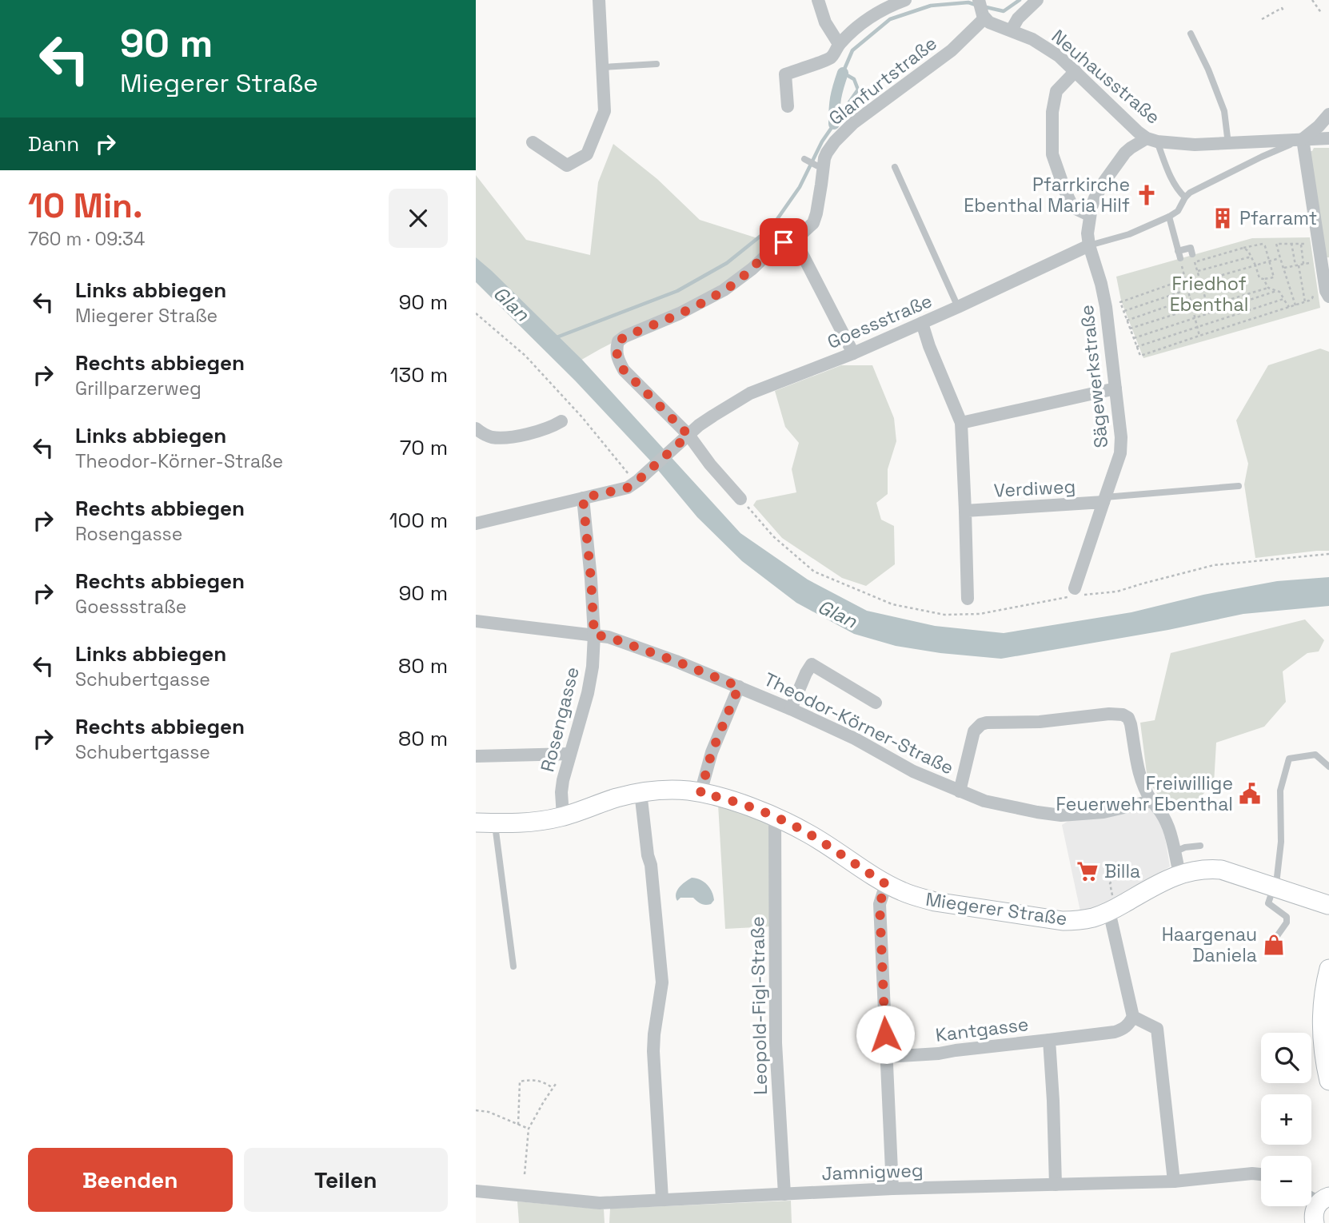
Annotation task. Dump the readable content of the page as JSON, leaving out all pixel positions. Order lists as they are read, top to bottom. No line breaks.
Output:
{"streets":{"main road":["Miegerer Straße"],"street":["Neuhausstraße","Glanfurtstraße","Goessstraße","Sägewerkstraße","Verdiweg","Rosengasse","Theodor-Körner-Straße","Leopold-Figl-Straße","Kantgasse","Jamnigweg"]},"crossings":[["Neuhausstraße","Glanfurtstraße"],["Neuhausstraße","Goessstraße"],["Goessstraße","Sägewerkstraße"],["Goessstraße","Rosengasse"],["Sägewerkstraße","Verdiweg"],["Rosengasse","Theodor-Körner-Straße"],["Rosengasse","Miegerer Straße"],["Miegerer Straße","Leopold-Figl-Straße"],["Leopold-Figl-Straße","Jamnigweg"],["Kantgasse","Jamnigweg"]],"water":["Glan"],"parks":["Friedhof Ebenthal"],"places":{"church":["Pfarrkirche Ebenthal Maria Hilf"],"building":["Pfarramt"],"public building":["Freiwillige Feuerwehr Ebenthal"],"supermarket":["Billa"],"shop":["Haargenau Daniela"]},"page":{"turn":["90 m","Miegerer Straße"],"then":"Dann","heading":["10 Min.","760 m · 09:34"],"list":[{"name":"Links abbiegen","note":"Miegerer Straße","value":"90 m"},{"name":"Rechts abbiegen","note":"Grillparzerweg","value":"130 m"},{"name":"Links abbiegen","note":"Theodor-Körner-Straße","value":"70 m"},{"name":"Rechts abbiegen","note":"Rosengasse","value":"100 m"},{"name":"Rechts abbiegen","note":"Goessstraße","value":"90 m"},{"name":"Links abbiegen","note":"Schubertgasse","value":"80 m"},{"name":"Rechts abbiegen","note":"Schubertgasse","value":"80 m"}],"map_buttons":["+","−"],"buttons":["Beenden","Teilen"]}}
